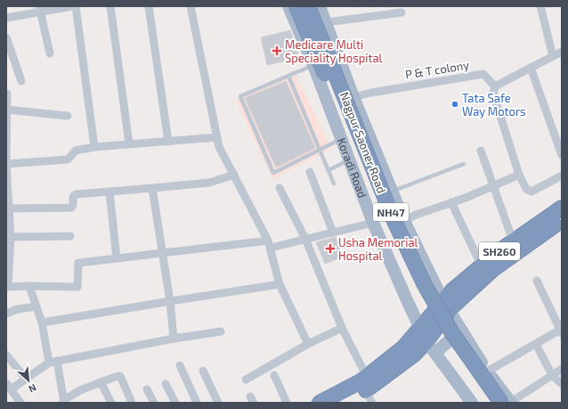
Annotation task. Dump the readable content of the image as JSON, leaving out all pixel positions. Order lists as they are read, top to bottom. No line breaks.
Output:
{"streets":{"highway":["Nagpur Saoner Road","NH47","SH260"],"main road":["Koradi Road"],"street":["P & T colony"]},"crossings":[["Koradi Road","SH260"]],"places":{"health":["Medicare Multi Speciality Hospital","Usha Memorial Hospital"],"other":["Tata Safe Way Motors"]},"north":"bottom right"}
